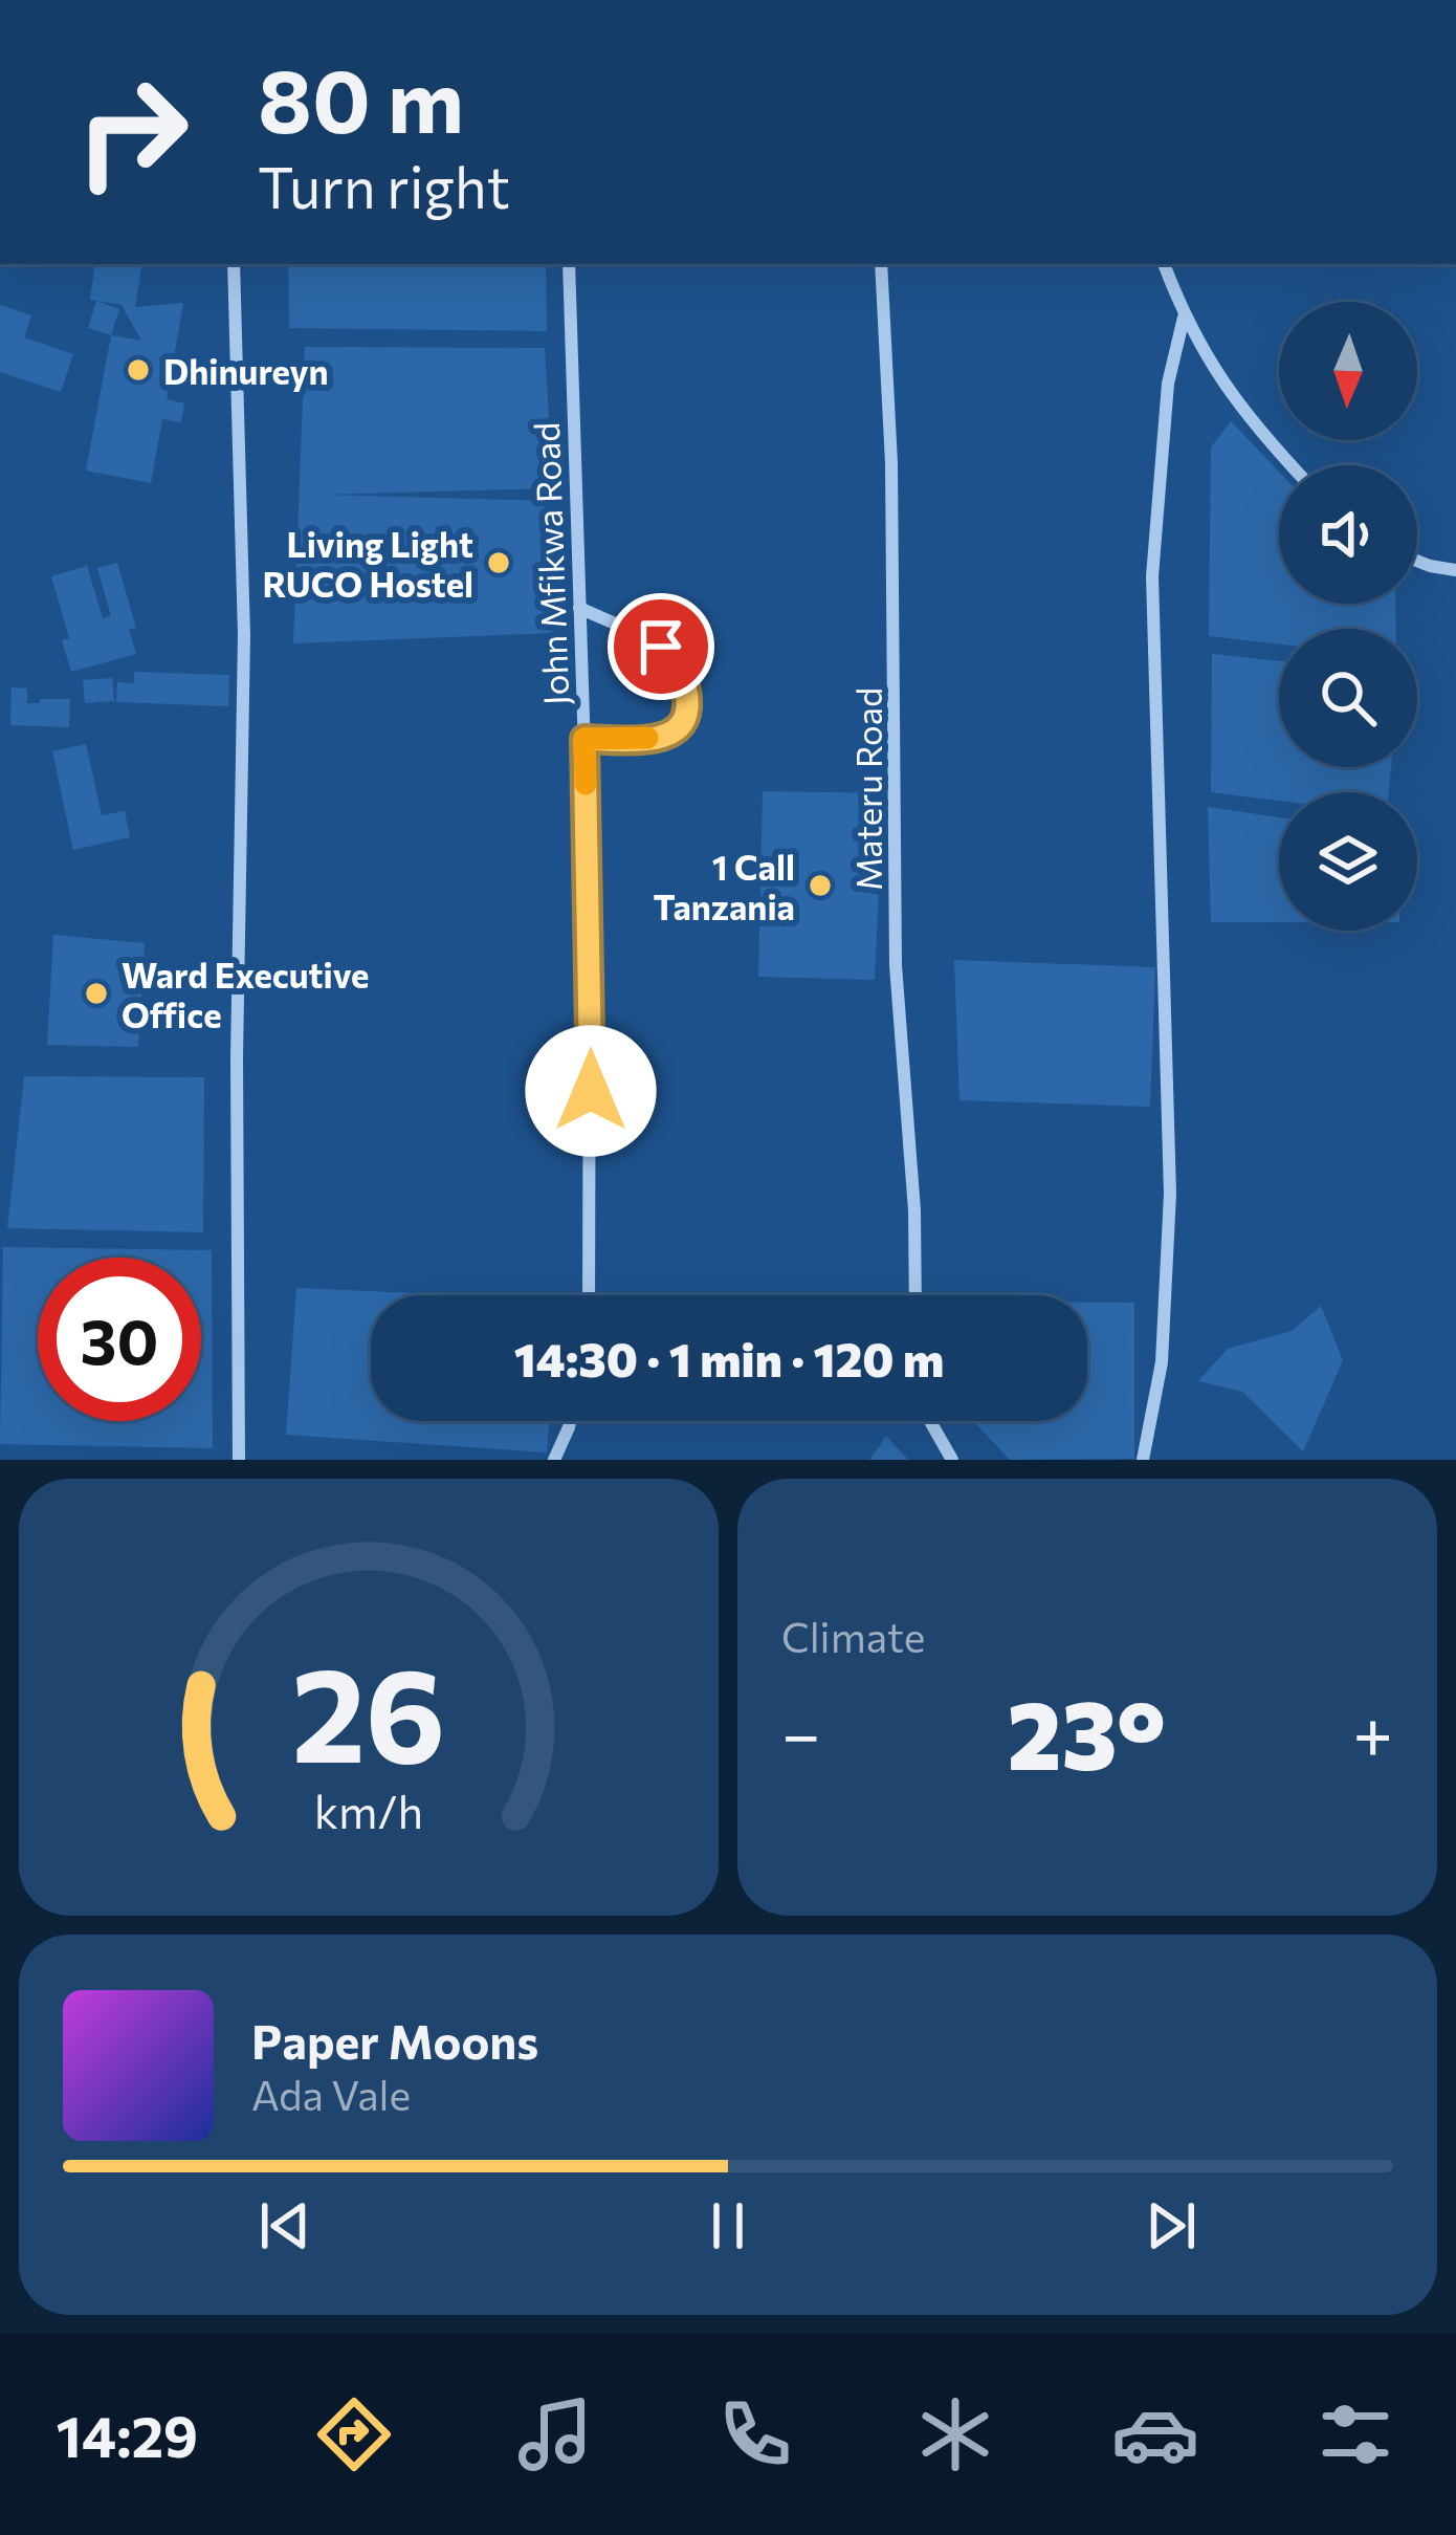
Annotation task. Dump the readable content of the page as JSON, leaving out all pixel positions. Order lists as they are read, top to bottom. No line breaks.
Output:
{"streets":{"street":["John Mfikwa Road","Materu Road"]},"places":["Dhinureyn","Living Light RUCO Hostel","1 Call Tanzania","Ward Executive Office"],"north":"bottom","page":{"turn":["80 m","Turn right"],"limit":"30","trip":"14:30 · 1 min · 120 m","tile":"Climate","heat":["−","23°","+"],"song":["Paper Moons","Ada Vale"],"tabs":"14:29","gauge":["26","km/h"]}}
